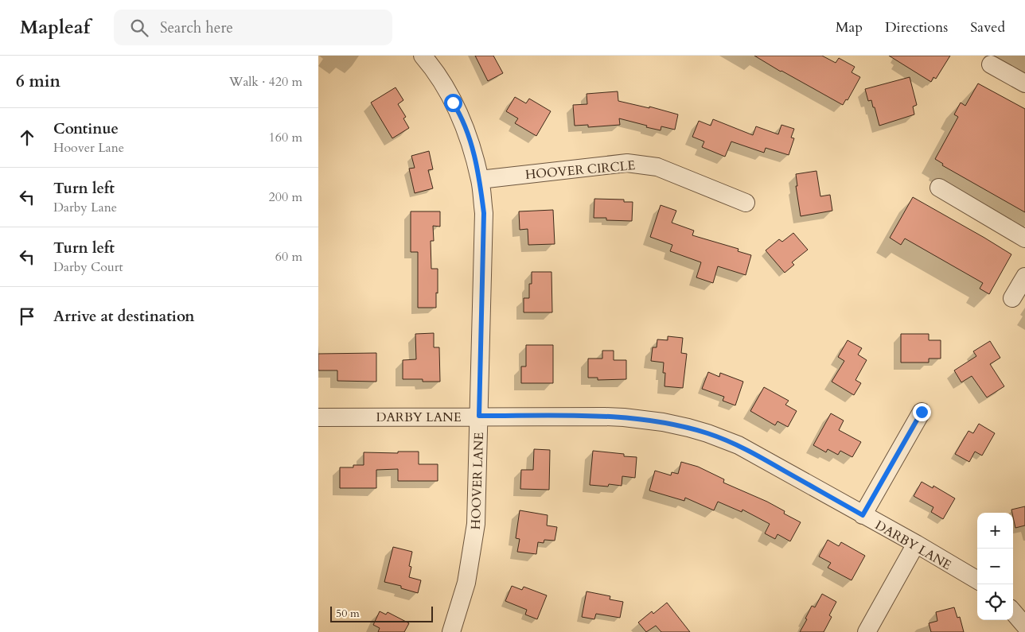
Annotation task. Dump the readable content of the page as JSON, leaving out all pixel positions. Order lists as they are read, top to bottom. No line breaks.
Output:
{"streets":{"street":["HOOVER CIRCLE","DARBY LANE","HOOVER LANE"]},"crossings":[["HOOVER CIRCLE","HOOVER LANE"],["DARBY LANE","HOOVER LANE"]],"scale_bar":"50 m","page":{"header":"Mapleaf","search":"Search here","nav":["Map","Directions","Saved"],"heading":["6 min","Walk · 420 m"],"list":[["Continue","Hoover Lane","160 m"],["Turn left","Darby Lane","200 m"],["Turn left","Darby Court","60 m"],"Arrive at destination"],"map_buttons":["+","−"],"scale":"50 m"}}
